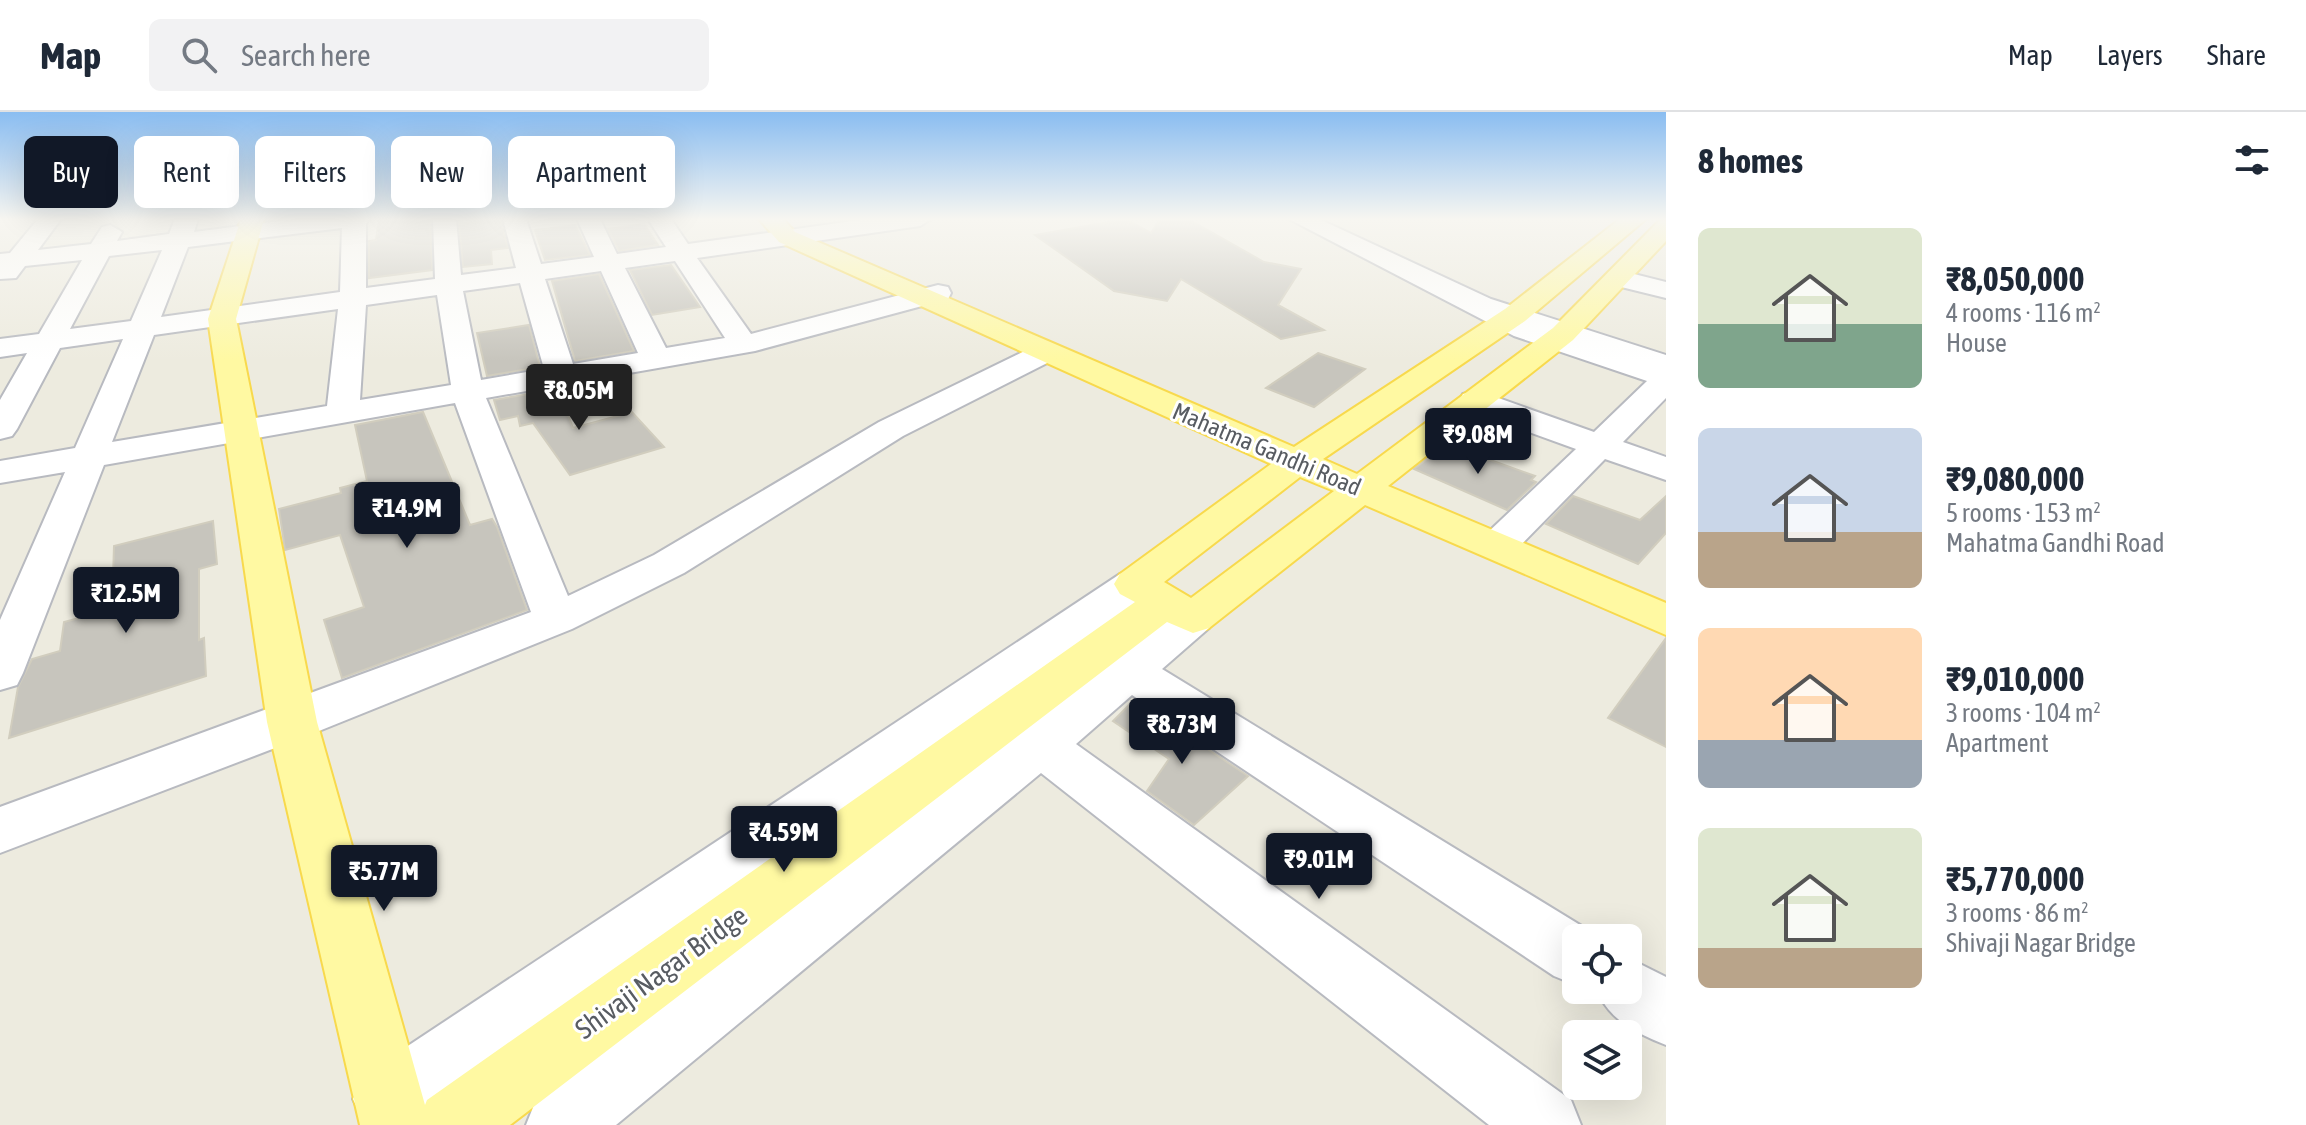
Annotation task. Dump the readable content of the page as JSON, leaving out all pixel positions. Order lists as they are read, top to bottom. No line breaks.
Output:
{"streets":{"main road":["Mahatma Gandhi Road","Shivaji Nagar Bridge"]},"page":{"header":"Map","search":"Search here","nav":["Map","Layers","Share"],"heading":"8 homes","chip":["Buy","Rent","Filters","New","Apartment"],"list":[{"name":"₹8,050,000","note":"4 rooms · 116 m² · House"},{"name":"₹9,080,000","note":"5 rooms · 153 m² · Mahatma Gandhi Road"},{"name":"₹9,010,000","note":"3 rooms · 104 m² · Apartment"},{"name":"₹5,770,000","note":"3 rooms · 86 m² · Shivaji Nagar Bridge"}],"price":["₹8.05M","₹9.08M","₹14.9M","₹12.5M","₹8.73M","₹4.59M","₹9.01M","₹5.77M"]}}
